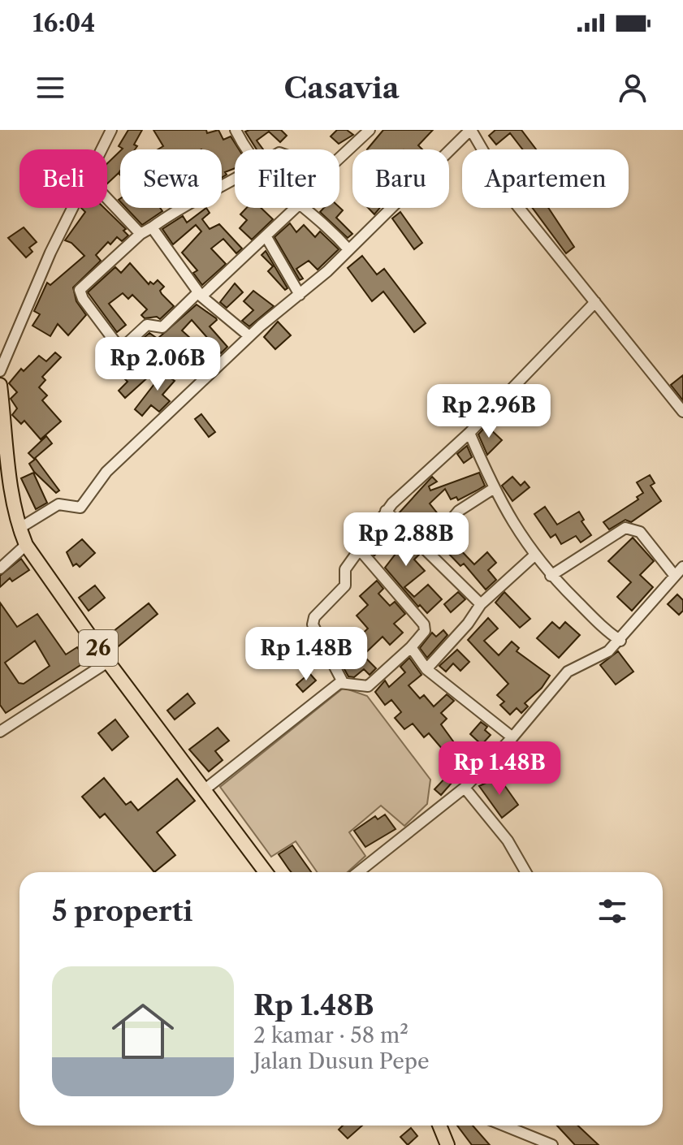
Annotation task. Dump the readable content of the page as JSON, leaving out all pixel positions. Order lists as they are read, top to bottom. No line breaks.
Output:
{"streets":{"main road":["26"]},"page":{"status":"16:04","header":"Casavia","chip":["Beli","Sewa","Filter","Baru","Apartemen"],"price":["Rp 2.06B","Rp 2.96B","Rp 2.88B","Rp 1.48B","Rp 1.48B"],"heading":"5 properti","list":[{"name":"Rp 1.48B","note":"2 kamar · 58 m² · Jalan Dusun Pepe"}]}}
